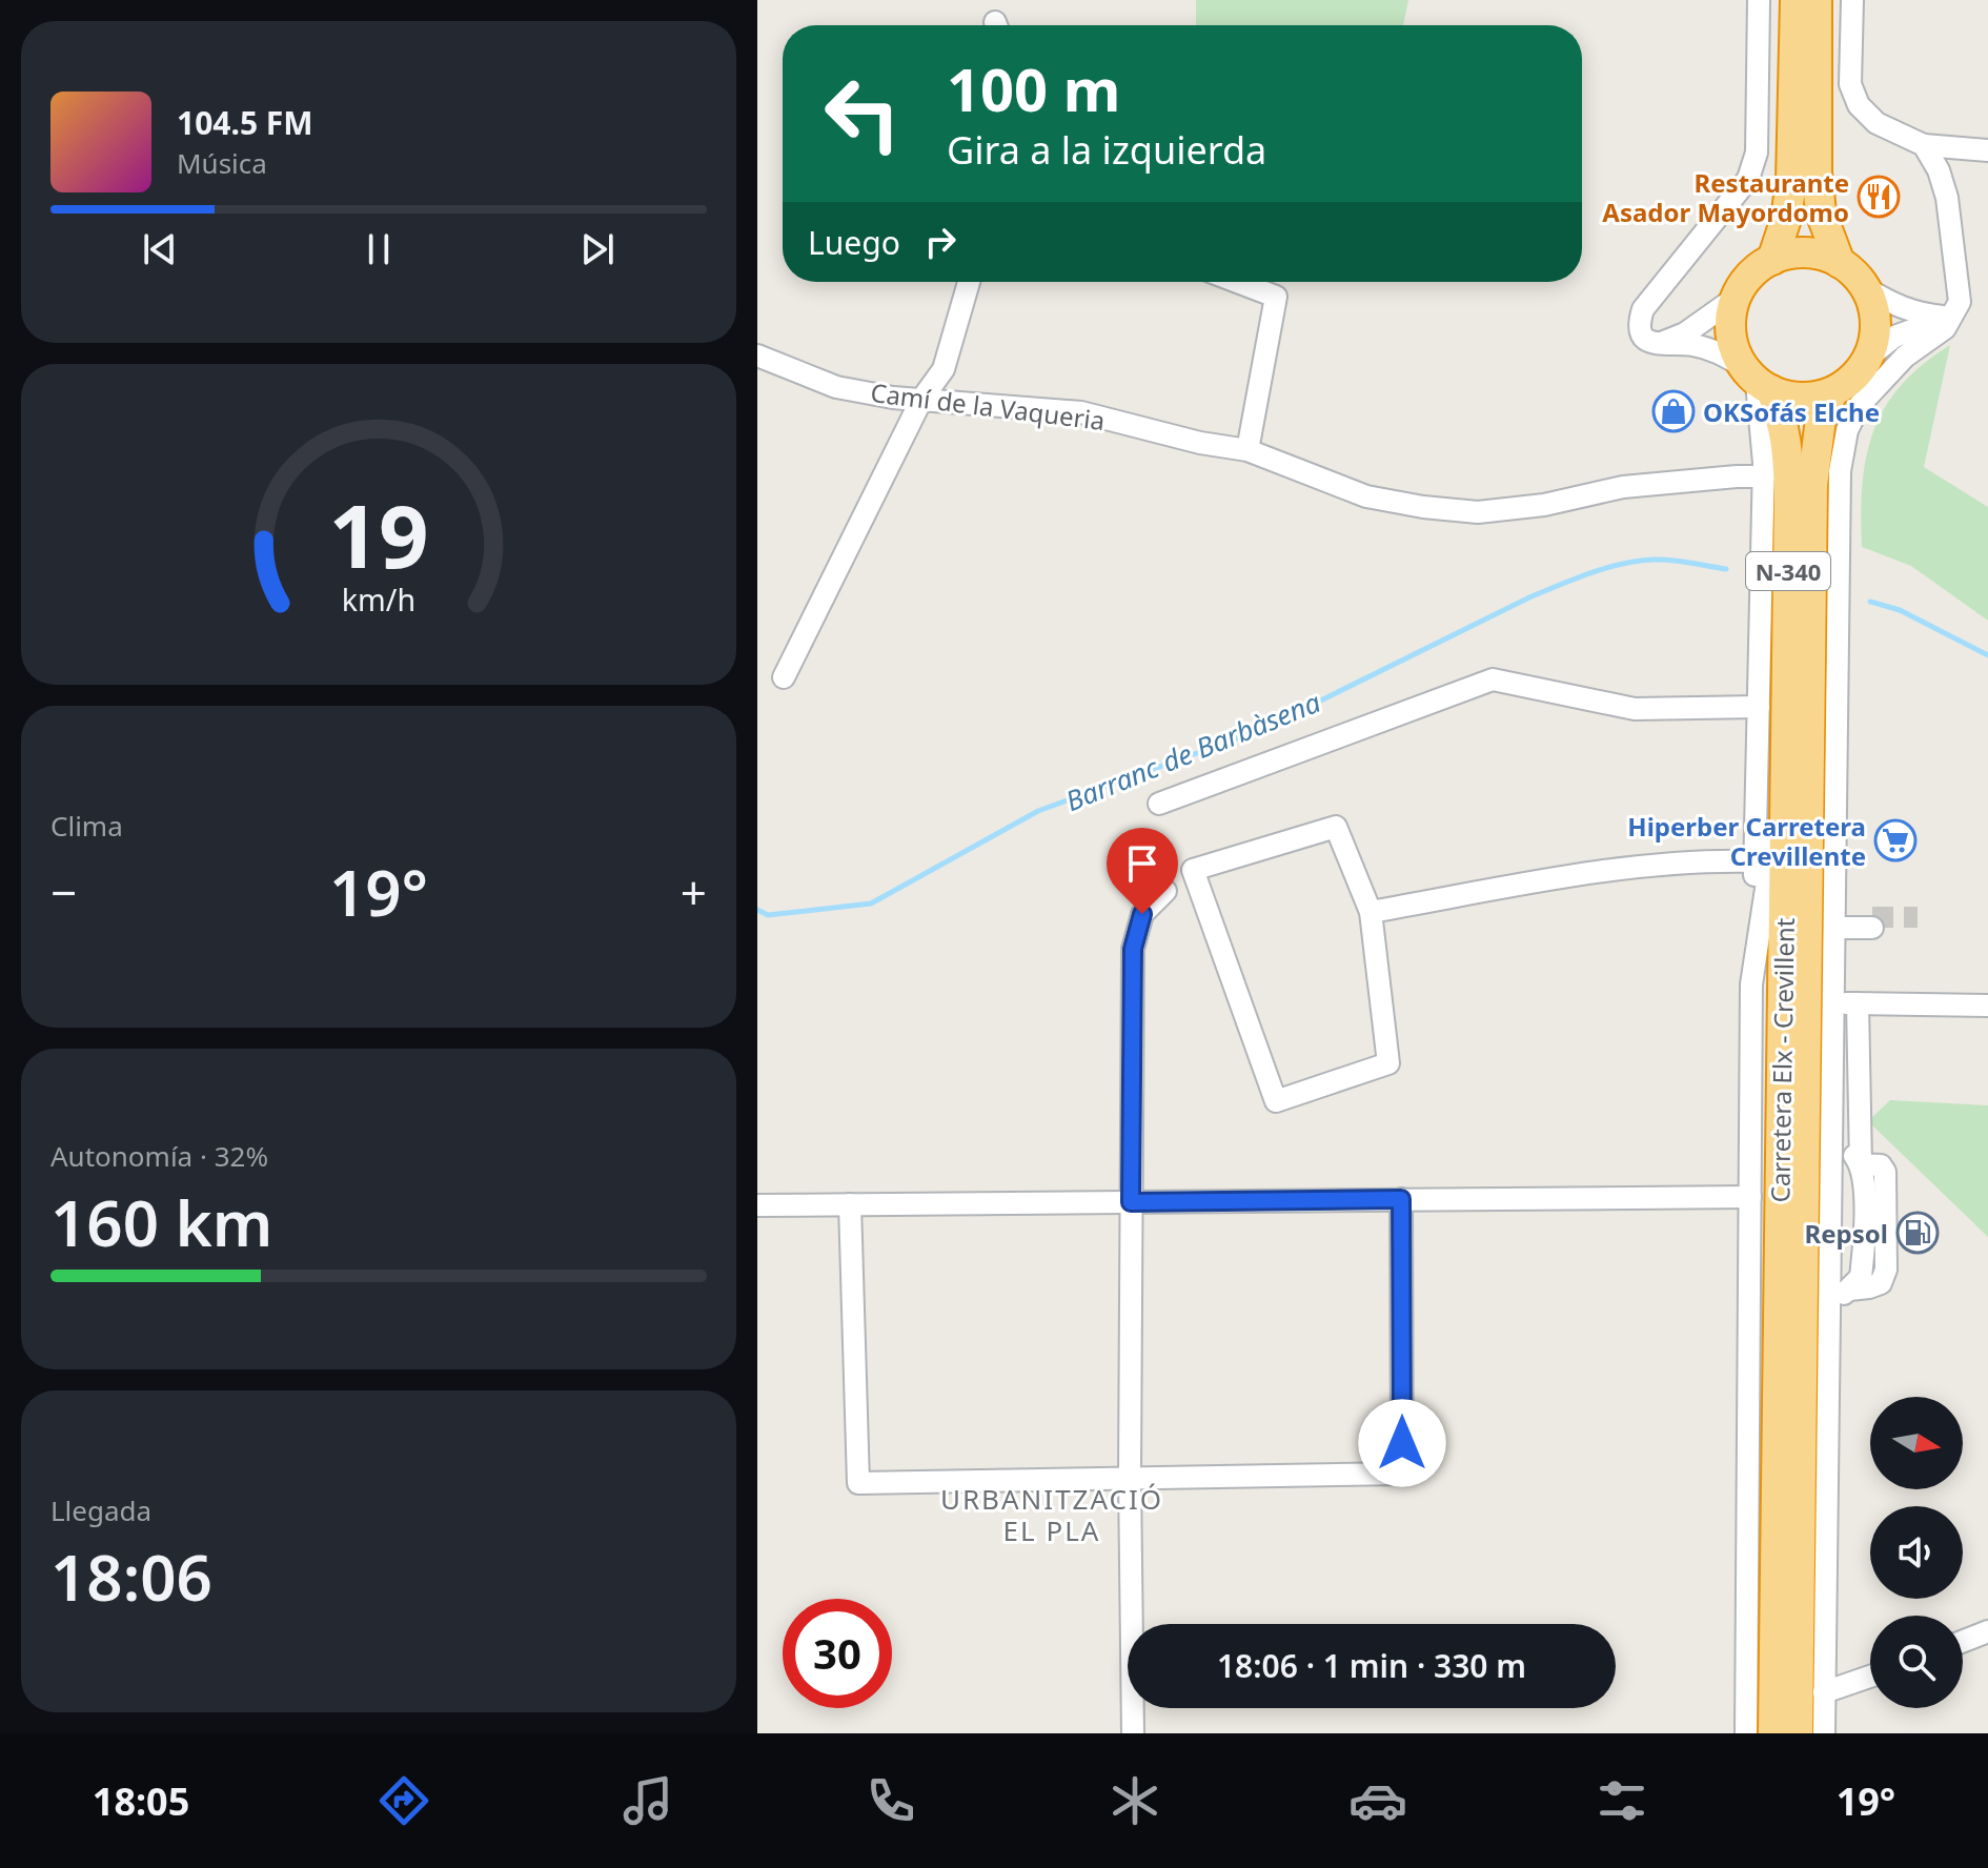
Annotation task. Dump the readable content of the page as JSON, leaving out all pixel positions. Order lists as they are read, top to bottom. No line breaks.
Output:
{"streets":{"highway":["N-340","Carretera Elx - Crevillent"],"street":["Camí de la Vaqueria"]},"crossings":[["N-340","Carretera Elx - Crevillent"]],"districts":["URBANITZACIÓ EL PLA"],"water":["Barranc de Barbàsena"],"places":{"restaurant":["Restaurante Asador Mayordomo"],"shop":["OKSofás Elche"],"supermarket":["Hiperber Carretera Crevillente"],"fuel station":["Repsol"]},"north":"right","page":{"turn":["100 m","Gira a la izquierda"],"song":["104.5 FM","Música"],"then":"Luego","tile":["Clima",["Autonomía · 32%","160 km"],["Llegada","18:06"]],"heat":["−","19°","+"],"limit":"30","trip":"18:06 · 1 min · 330 m","tabs":["18:05","19°"],"gauge":["19","km/h"]}}
